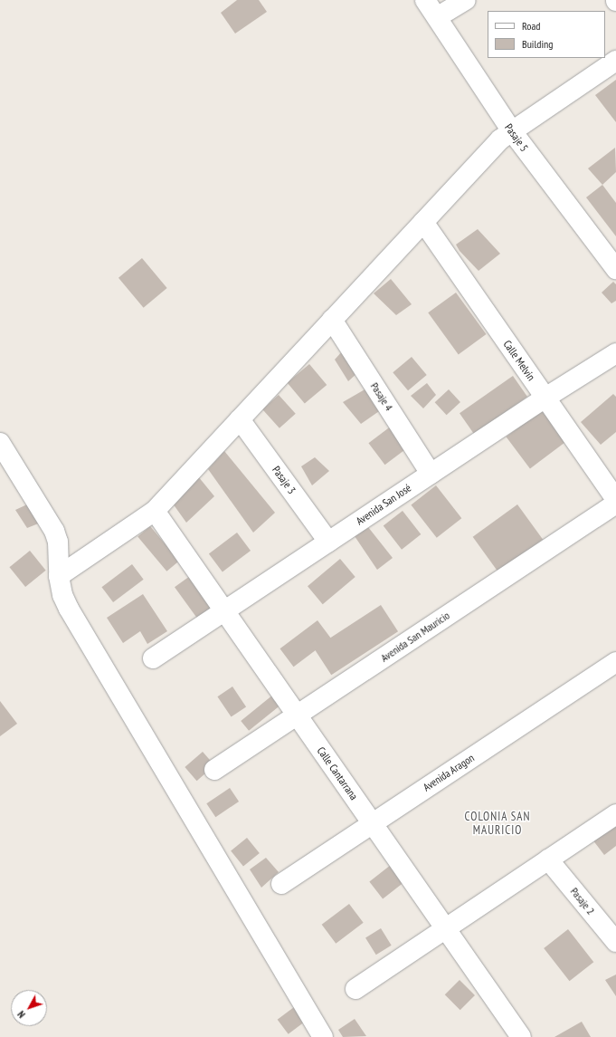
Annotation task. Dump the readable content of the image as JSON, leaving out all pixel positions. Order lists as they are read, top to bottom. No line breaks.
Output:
{"streets":{"street":["Pasaje 5","Calle Melvin","Pasaje 4","Pasaje 3","Avenida San José","Avenida San Mauricio","Avenida Aragon","Calle Cantarrana","Pasaje 2"]},"crossings":[["Calle Melvin","Avenida San José"],["Pasaje 4","Avenida San José"],["Pasaje 3","Avenida San José"],["Avenida San José","Calle Cantarrana"],["Avenida San Mauricio","Calle Cantarrana"],["Avenida Aragon","Calle Cantarrana"]],"districts":["COLONIA SAN MAURICIO"],"legend":["Road","Building"],"north":"bottom left"}
